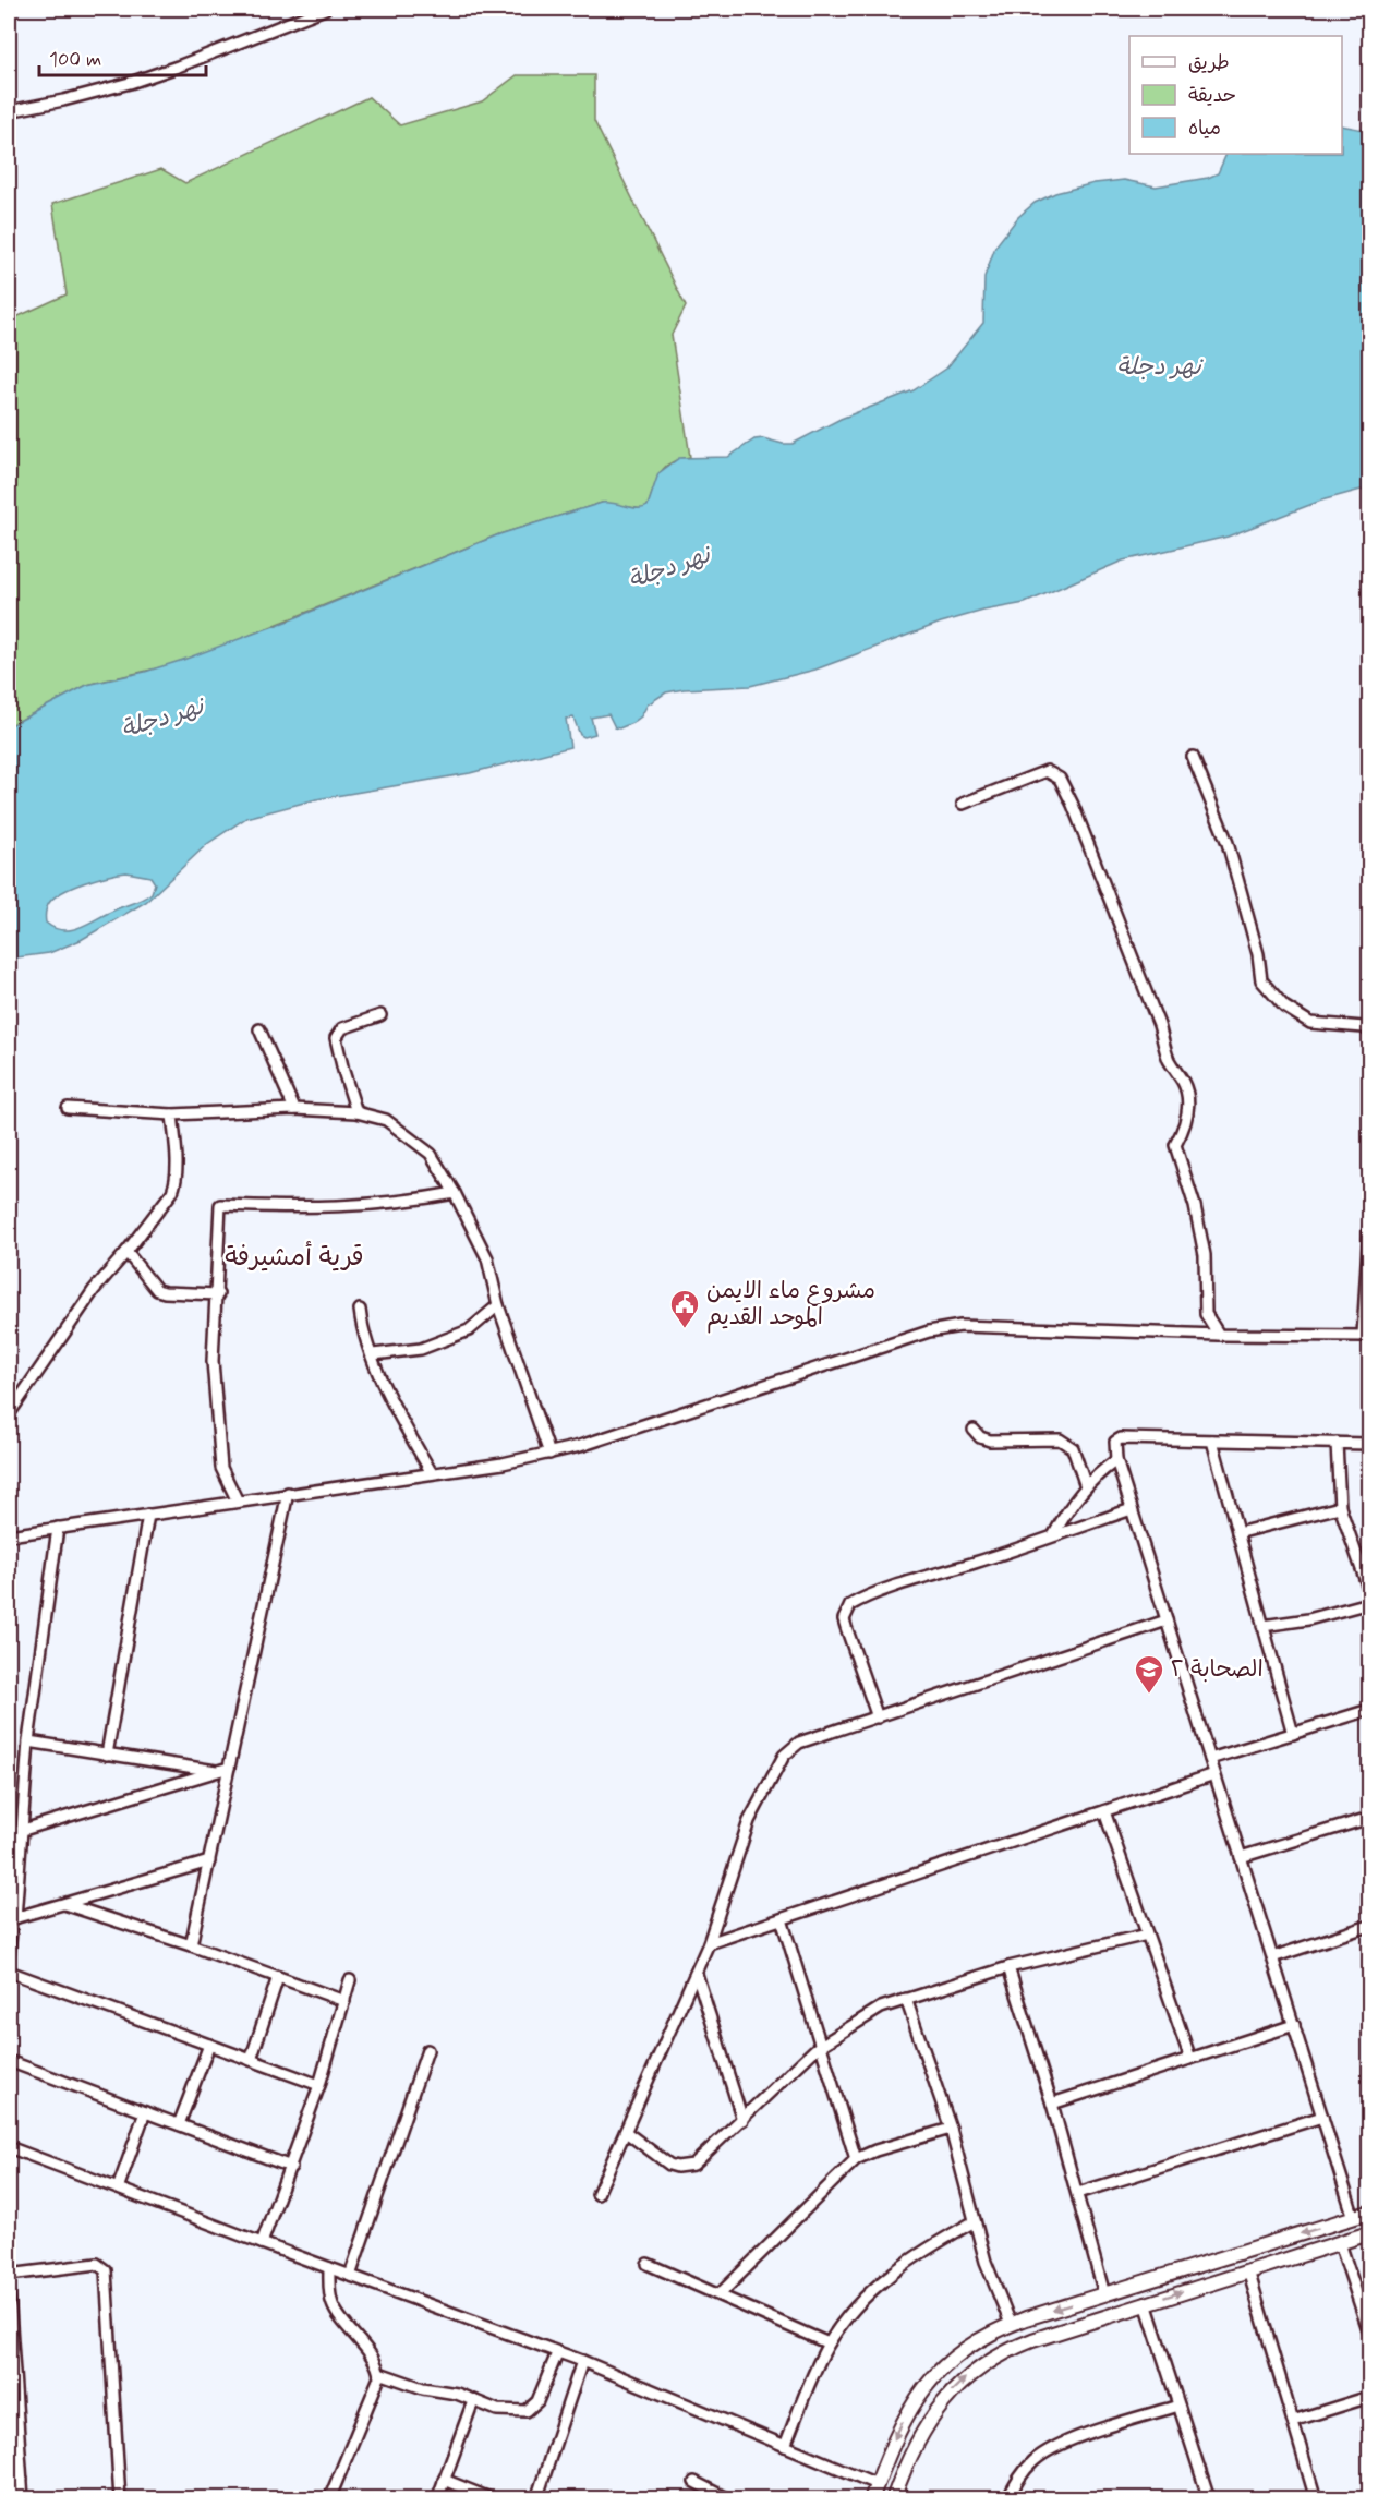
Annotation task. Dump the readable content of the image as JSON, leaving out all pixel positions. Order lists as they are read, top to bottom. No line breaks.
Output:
{"districts":["قرية أمشيرفة"],"water":["نهر دجلة"],"places":{"public building":["مشروع ماء الايمن الموحد القديم"],"school or university":["الصحابة ٢"]},"legend":["طريق","حديقة","مياه"],"scale_bar":"100 m"}
